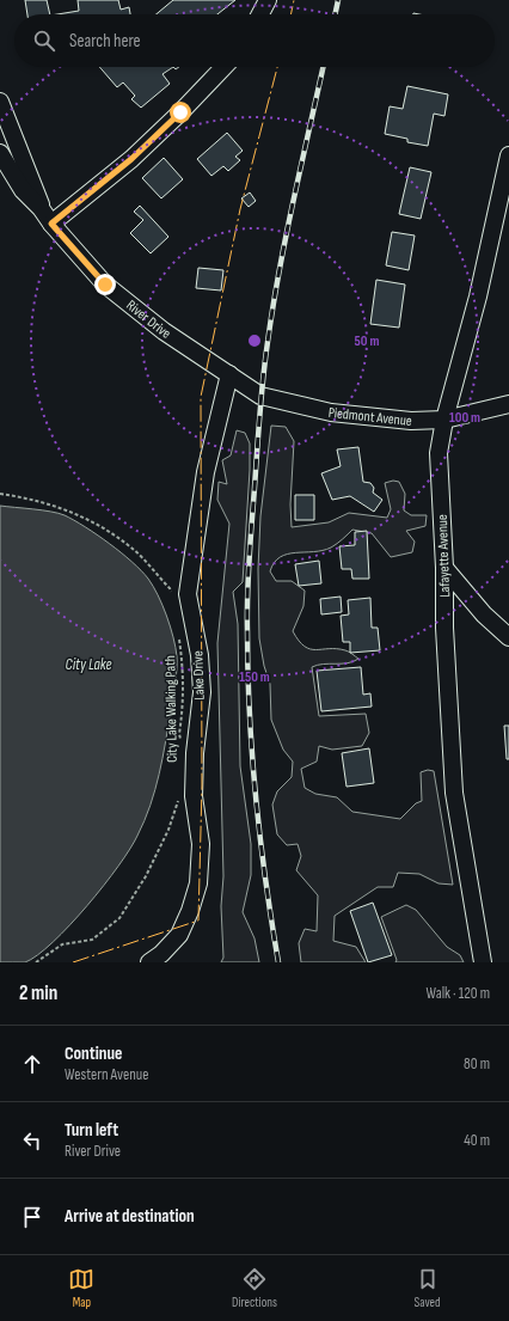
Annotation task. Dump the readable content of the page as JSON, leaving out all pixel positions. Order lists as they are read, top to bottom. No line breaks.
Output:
{"streets":{"street":["River Drive","Piedmont Avenue","Lafayette Avenue","Lake Drive"],"path":["City Lake Walking Path"]},"crossings":[["River Drive","Piedmont Avenue"],["River Drive","Lake Drive"],["Piedmont Avenue","Lafayette Avenue"]],"water":["City Lake"],"page":{"search":"Search here","heading":["2 min","Walk · 120 m"],"list":[["Continue","Western Avenue","80 m"],["Turn left","River Drive","40 m"],"Arrive at destination"],"nav":["Map","Directions","Saved"]},"rings":["50 m","100 m","150 m"]}
